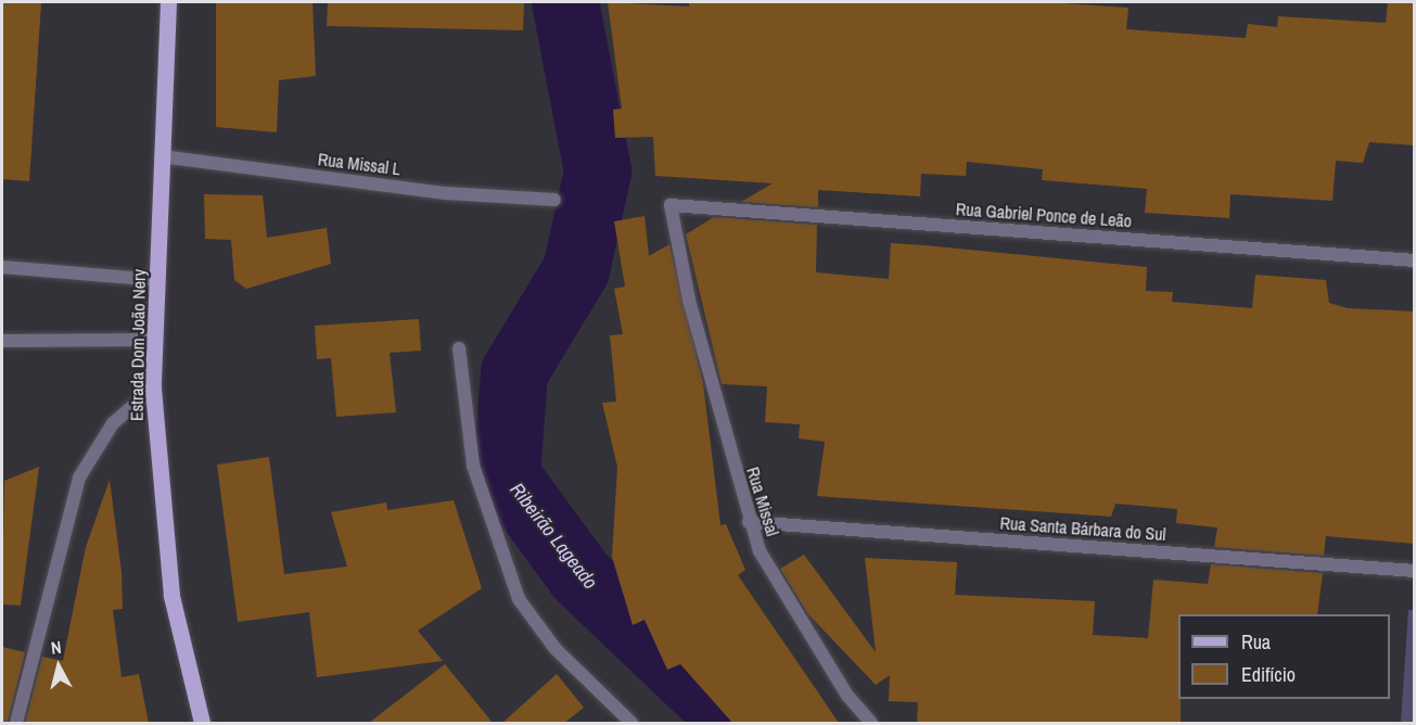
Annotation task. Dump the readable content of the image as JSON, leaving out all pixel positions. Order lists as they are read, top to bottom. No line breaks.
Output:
{"streets":{"main road":["Estrada Dom João Nery"],"street":["Rua Missal L","Rua Gabriel Ponce de Leão","Rua Missal","Rua Santa Bárbara do Sul"]},"crossings":[["Rua Missal L","Estrada Dom João Nery"],["Rua Gabriel Ponce de Leão","Rua Missal"],["Rua Missal","Rua Santa Bárbara do Sul"]],"water":["Ribeirão Lageado"],"legend":["Rua","Edifício"],"north":"top"}
